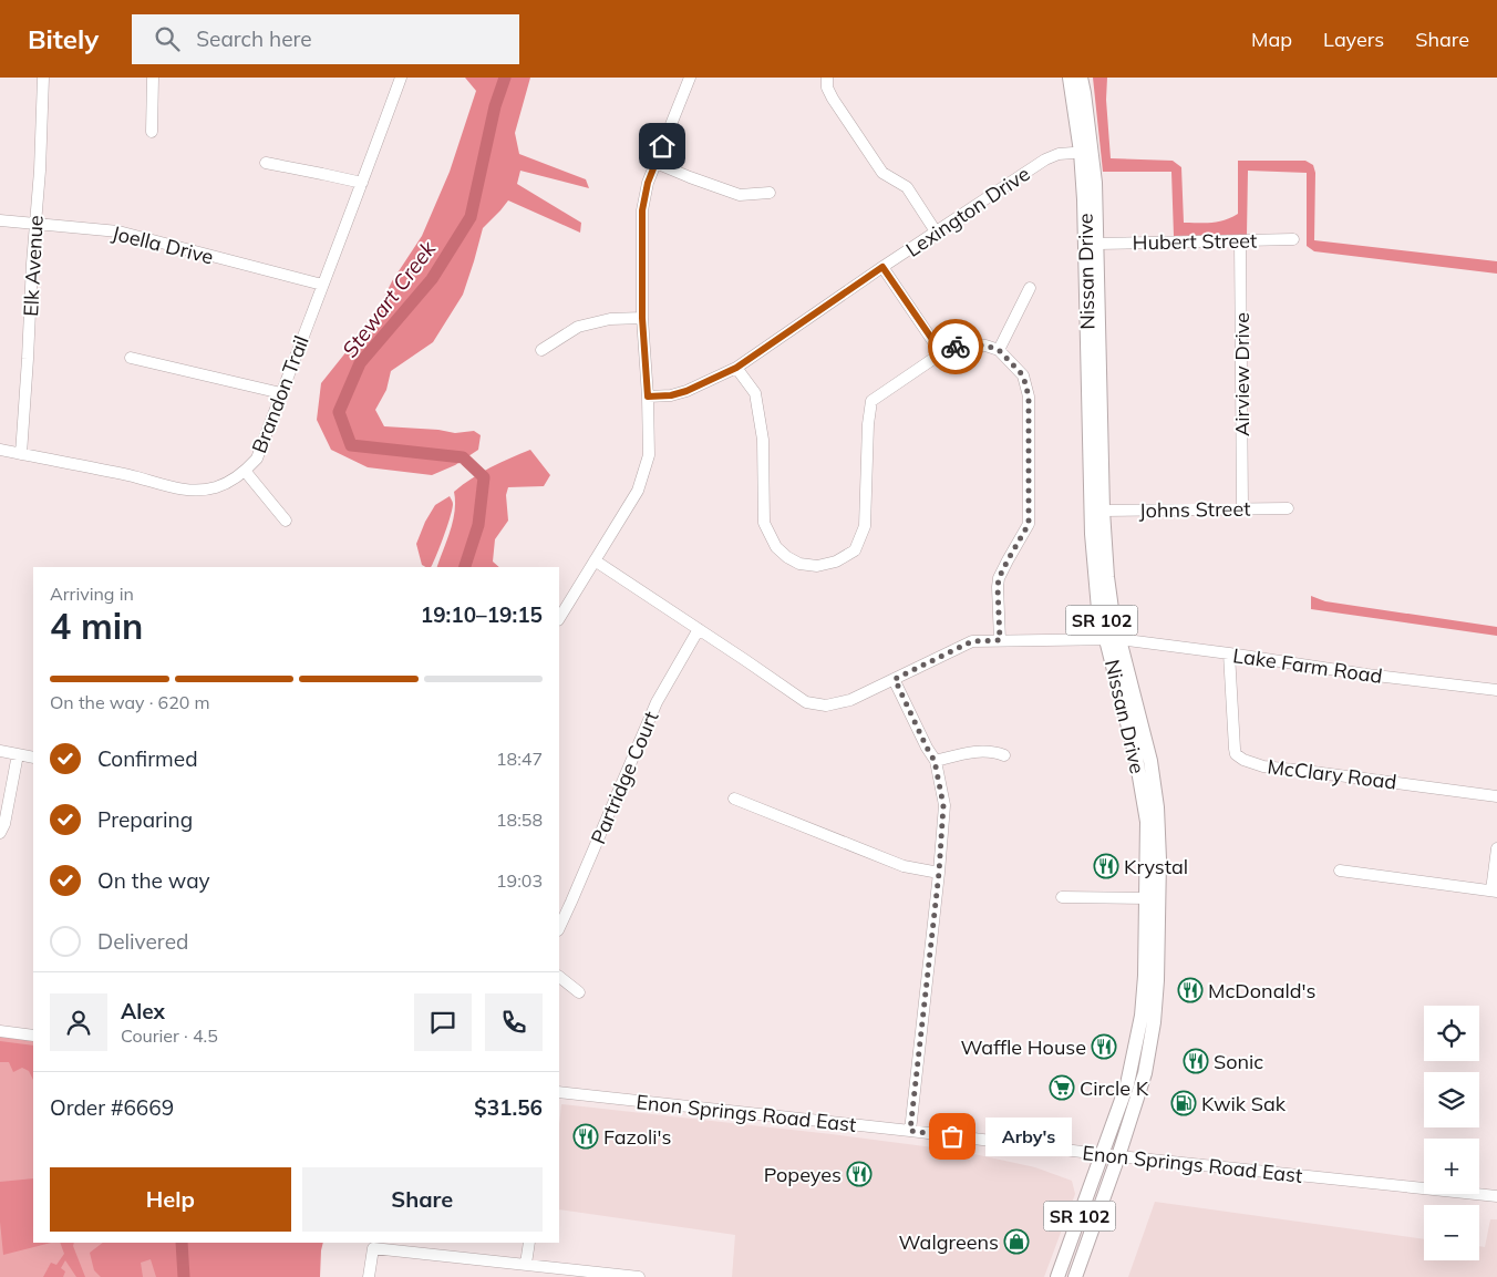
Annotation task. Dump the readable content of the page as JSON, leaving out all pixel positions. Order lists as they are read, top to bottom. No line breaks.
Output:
{"streets":{"main road":["Nissan Drive","SR 102"],"street":["Lexington Drive","Hubert Street","Joella Drive","Elk Avenue","Airview Drive","Brandon Trail","Johns Street","Lake Farm Road","McClary Road","Partridge Court","Enon Springs Road East"]},"crossings":[["Lexington Drive","Nissan Drive"],["Hubert Street","Nissan Drive"],["Hubert Street","Airview Drive"],["Joella Drive","Elk Avenue"],["Joella Drive","Brandon Trail"],["Elk Avenue","Brandon Trail"],["Nissan Drive","Johns Street"],["Nissan Drive","Lake Farm Road"],["Nissan Drive","Enon Springs Road East"],["Airview Drive","Johns Street"],["Lake Farm Road","McClary Road"],["Lake Farm Road","Partridge Court"]],"water":["Stewart Creek"],"places":{"restaurant":["Krystal","McDonald's","Waffle House","Sonic","Fazoli's","Popeyes"],"supermarket":["Circle K"],"fuel station":["Kwik Sak"],"other":["Arby's"],"shop":["Walgreens"]},"page":{"header":"Bitely","search":"Search here","nav":["Map","Layers","Share"],"heading":["4 min","Arriving in","19:10–19:15"],"panel":["Alex","Courier · 4.5","Order #6669","$31.56"],"bar":"On the way · 620 m","list":[["Confirmed","18:47"],["Preparing","18:58"],["On the way","19:03"],"Delivered"],"map_buttons":["+","−"],"bubble":"Arby's","buttons":["Help","Share"]}}
